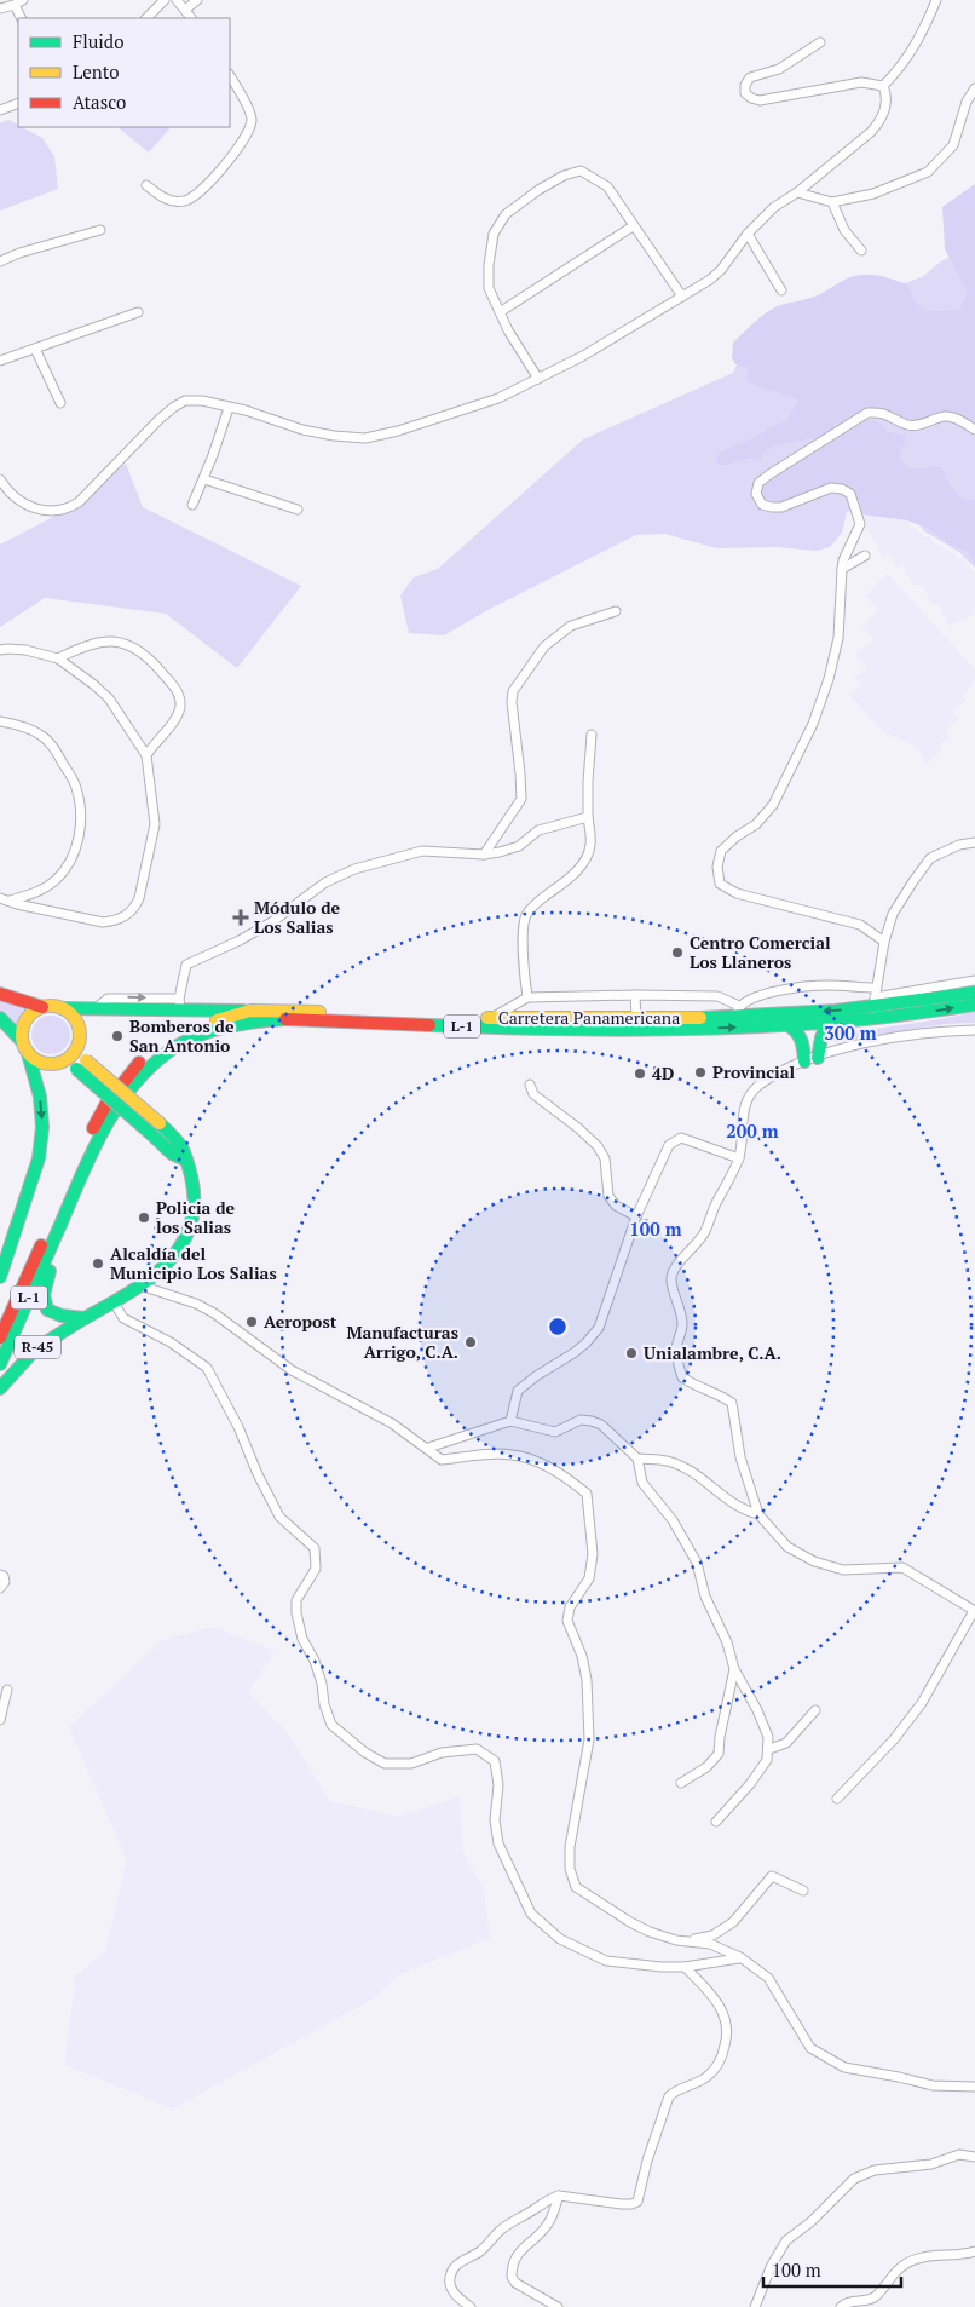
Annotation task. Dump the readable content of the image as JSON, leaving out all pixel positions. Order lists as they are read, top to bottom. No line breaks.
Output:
{"streets":{"main road":["Carretera Panamericana","L-1","R-45"]},"crossings":[["Carretera Panamericana","L-1"],["L-1","R-45"]],"places":{"health":["Módulo de Los Salias"],"other":["Centro Comercial Los Llaneros","Bomberos de San Antonio","Provincial","4D","Policia de los Salias","Alcaldía del Municipio Los Salias","Aeropost","Manufacturas Arrigo, C.A.","Unialambre, C.A."]},"legend":["Fluido","Lento","Atasco"],"scale_bar":"100 m","rings":["300 m","200 m","100 m"]}
